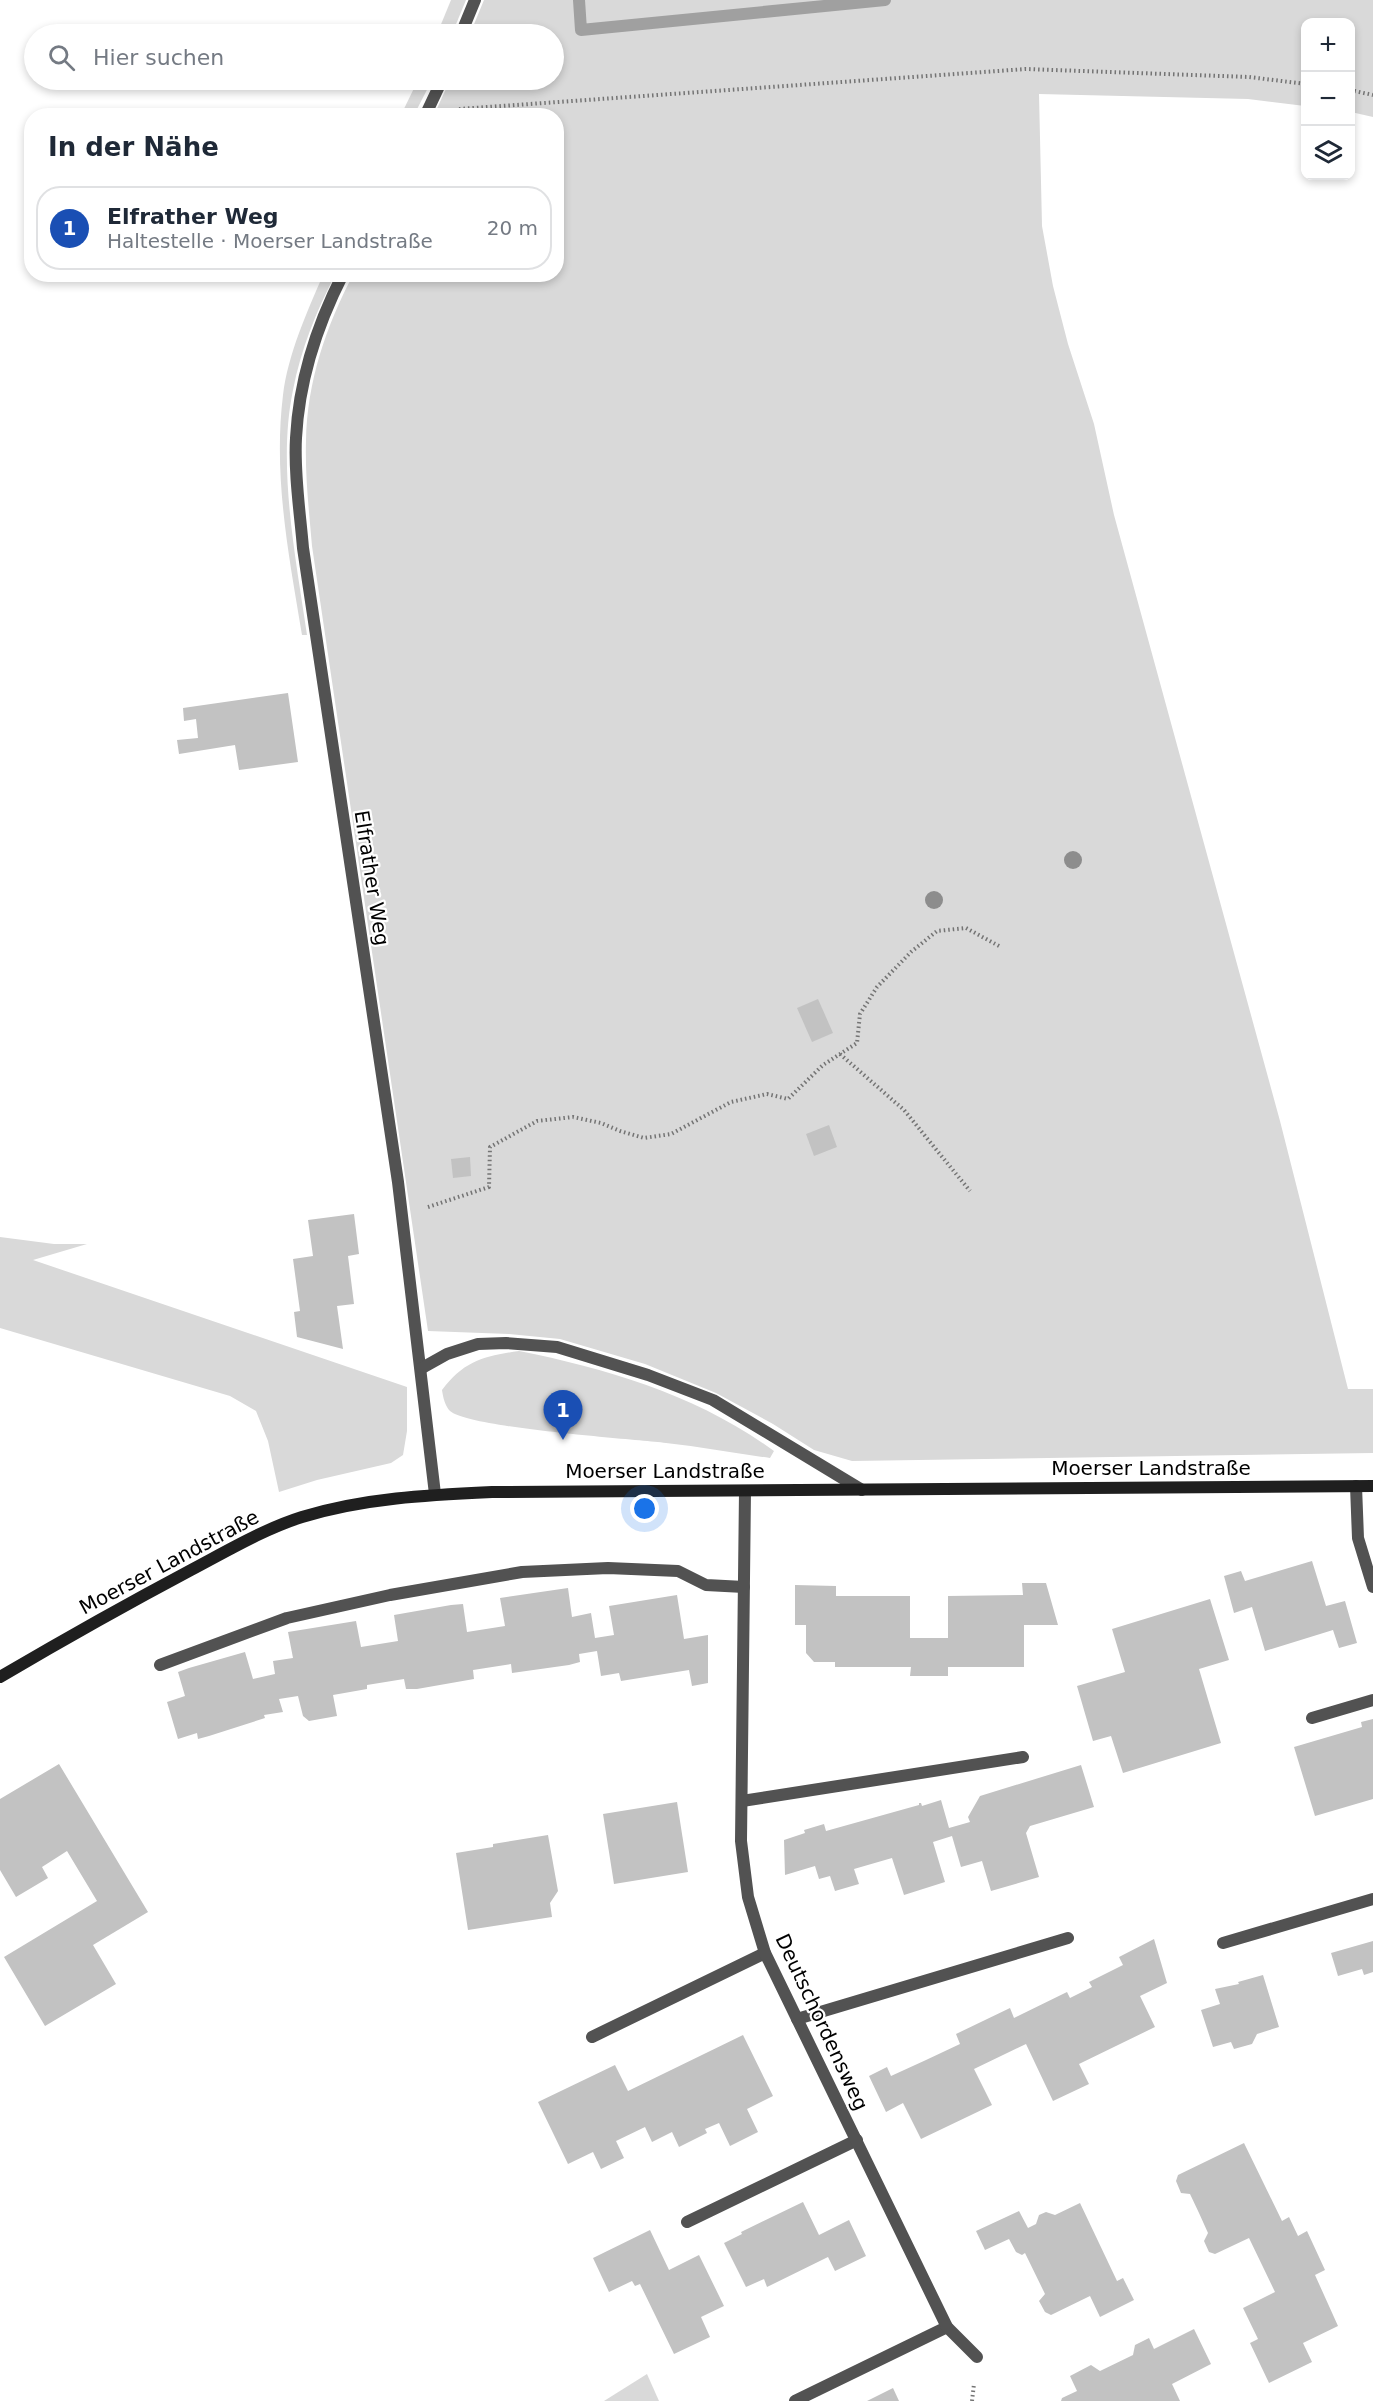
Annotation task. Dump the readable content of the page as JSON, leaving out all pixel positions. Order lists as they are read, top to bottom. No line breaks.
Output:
{"streets":{"main road":["Moerser Landstraße"],"street":["Elfrather Weg","Deutschordensweg"]},"crossings":[["Elfrather Weg","Moerser Landstraße"],["Moerser Landstraße","Deutschordensweg"]],"page":{"map_buttons":["+","−"],"search":"Hier suchen","heading":"In der Nähe","list":[{"mark":"1","name":"Elfrather Weg","note":"Haltestelle · Moerser Landstraße","value":"20 m"}],"pins":"1"}}
